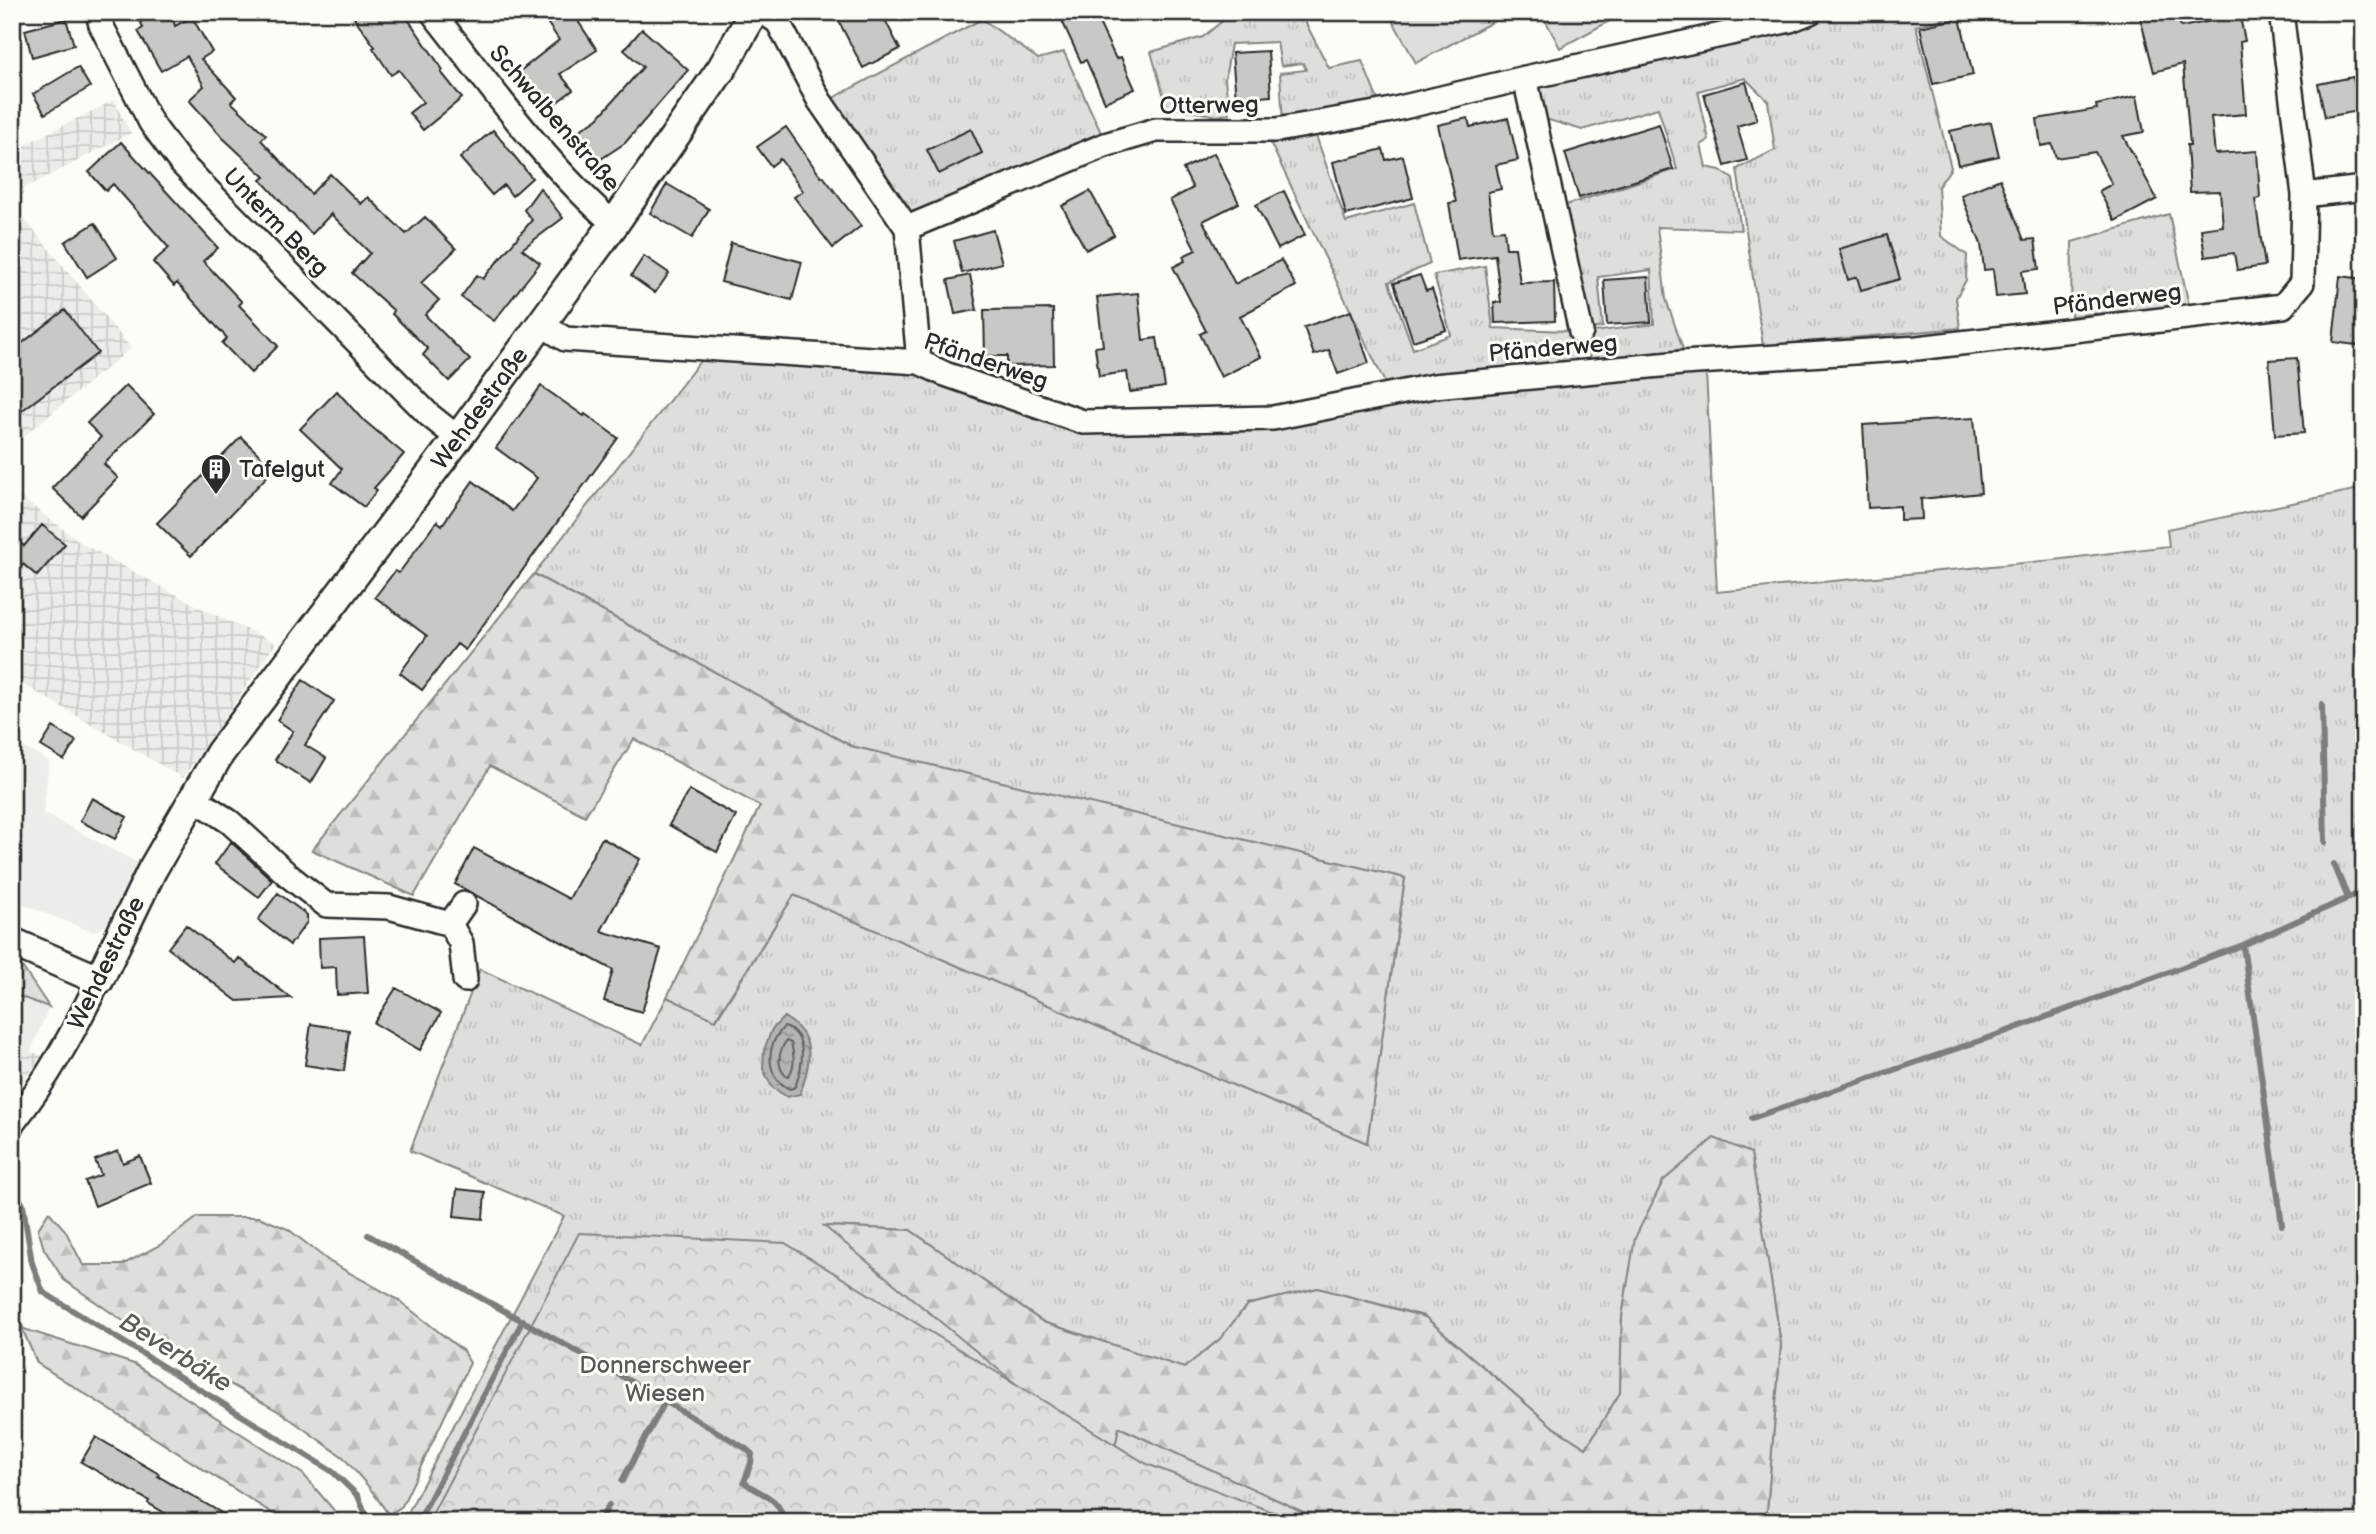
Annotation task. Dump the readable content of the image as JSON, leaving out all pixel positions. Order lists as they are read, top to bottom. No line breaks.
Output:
{"streets":{"street":["Otterweg","Schwalbenstraße","Unterm Berg","Pfänderweg","Wehdestraße"]},"crossings":[["Schwalbenstraße","Wehdestraße"],["Unterm Berg","Wehdestraße"],["Pfänderweg","Wehdestraße"]],"water":["Beverbäke"],"parks":["Donnerschweer Wiesen"],"places":{"building":["Tafelgut"]}}
